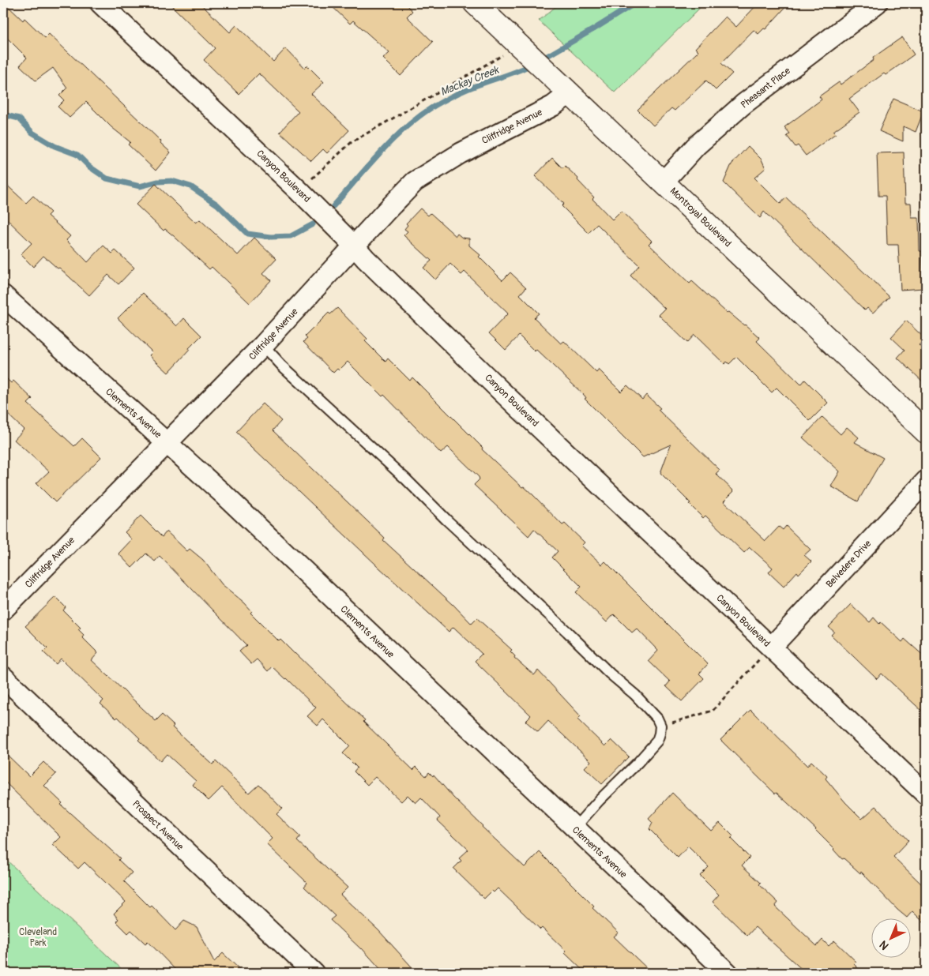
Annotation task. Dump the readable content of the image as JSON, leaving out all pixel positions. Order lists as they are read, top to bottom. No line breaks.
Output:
{"streets":{"street":["Pheasant Place","Cliffridge Avenue","Canyon Boulevard","Montroyal Boulevard","Clements Avenue","Belvedere Drive","Prospect Avenue"]},"crossings":[["Pheasant Place","Montroyal Boulevard"],["Cliffridge Avenue","Canyon Boulevard"],["Cliffridge Avenue","Montroyal Boulevard"],["Cliffridge Avenue","Clements Avenue"],["Canyon Boulevard","Belvedere Drive"]],"water":["Mackay Creek"],"parks":["Cleveland Park"],"north":"bottom left"}
